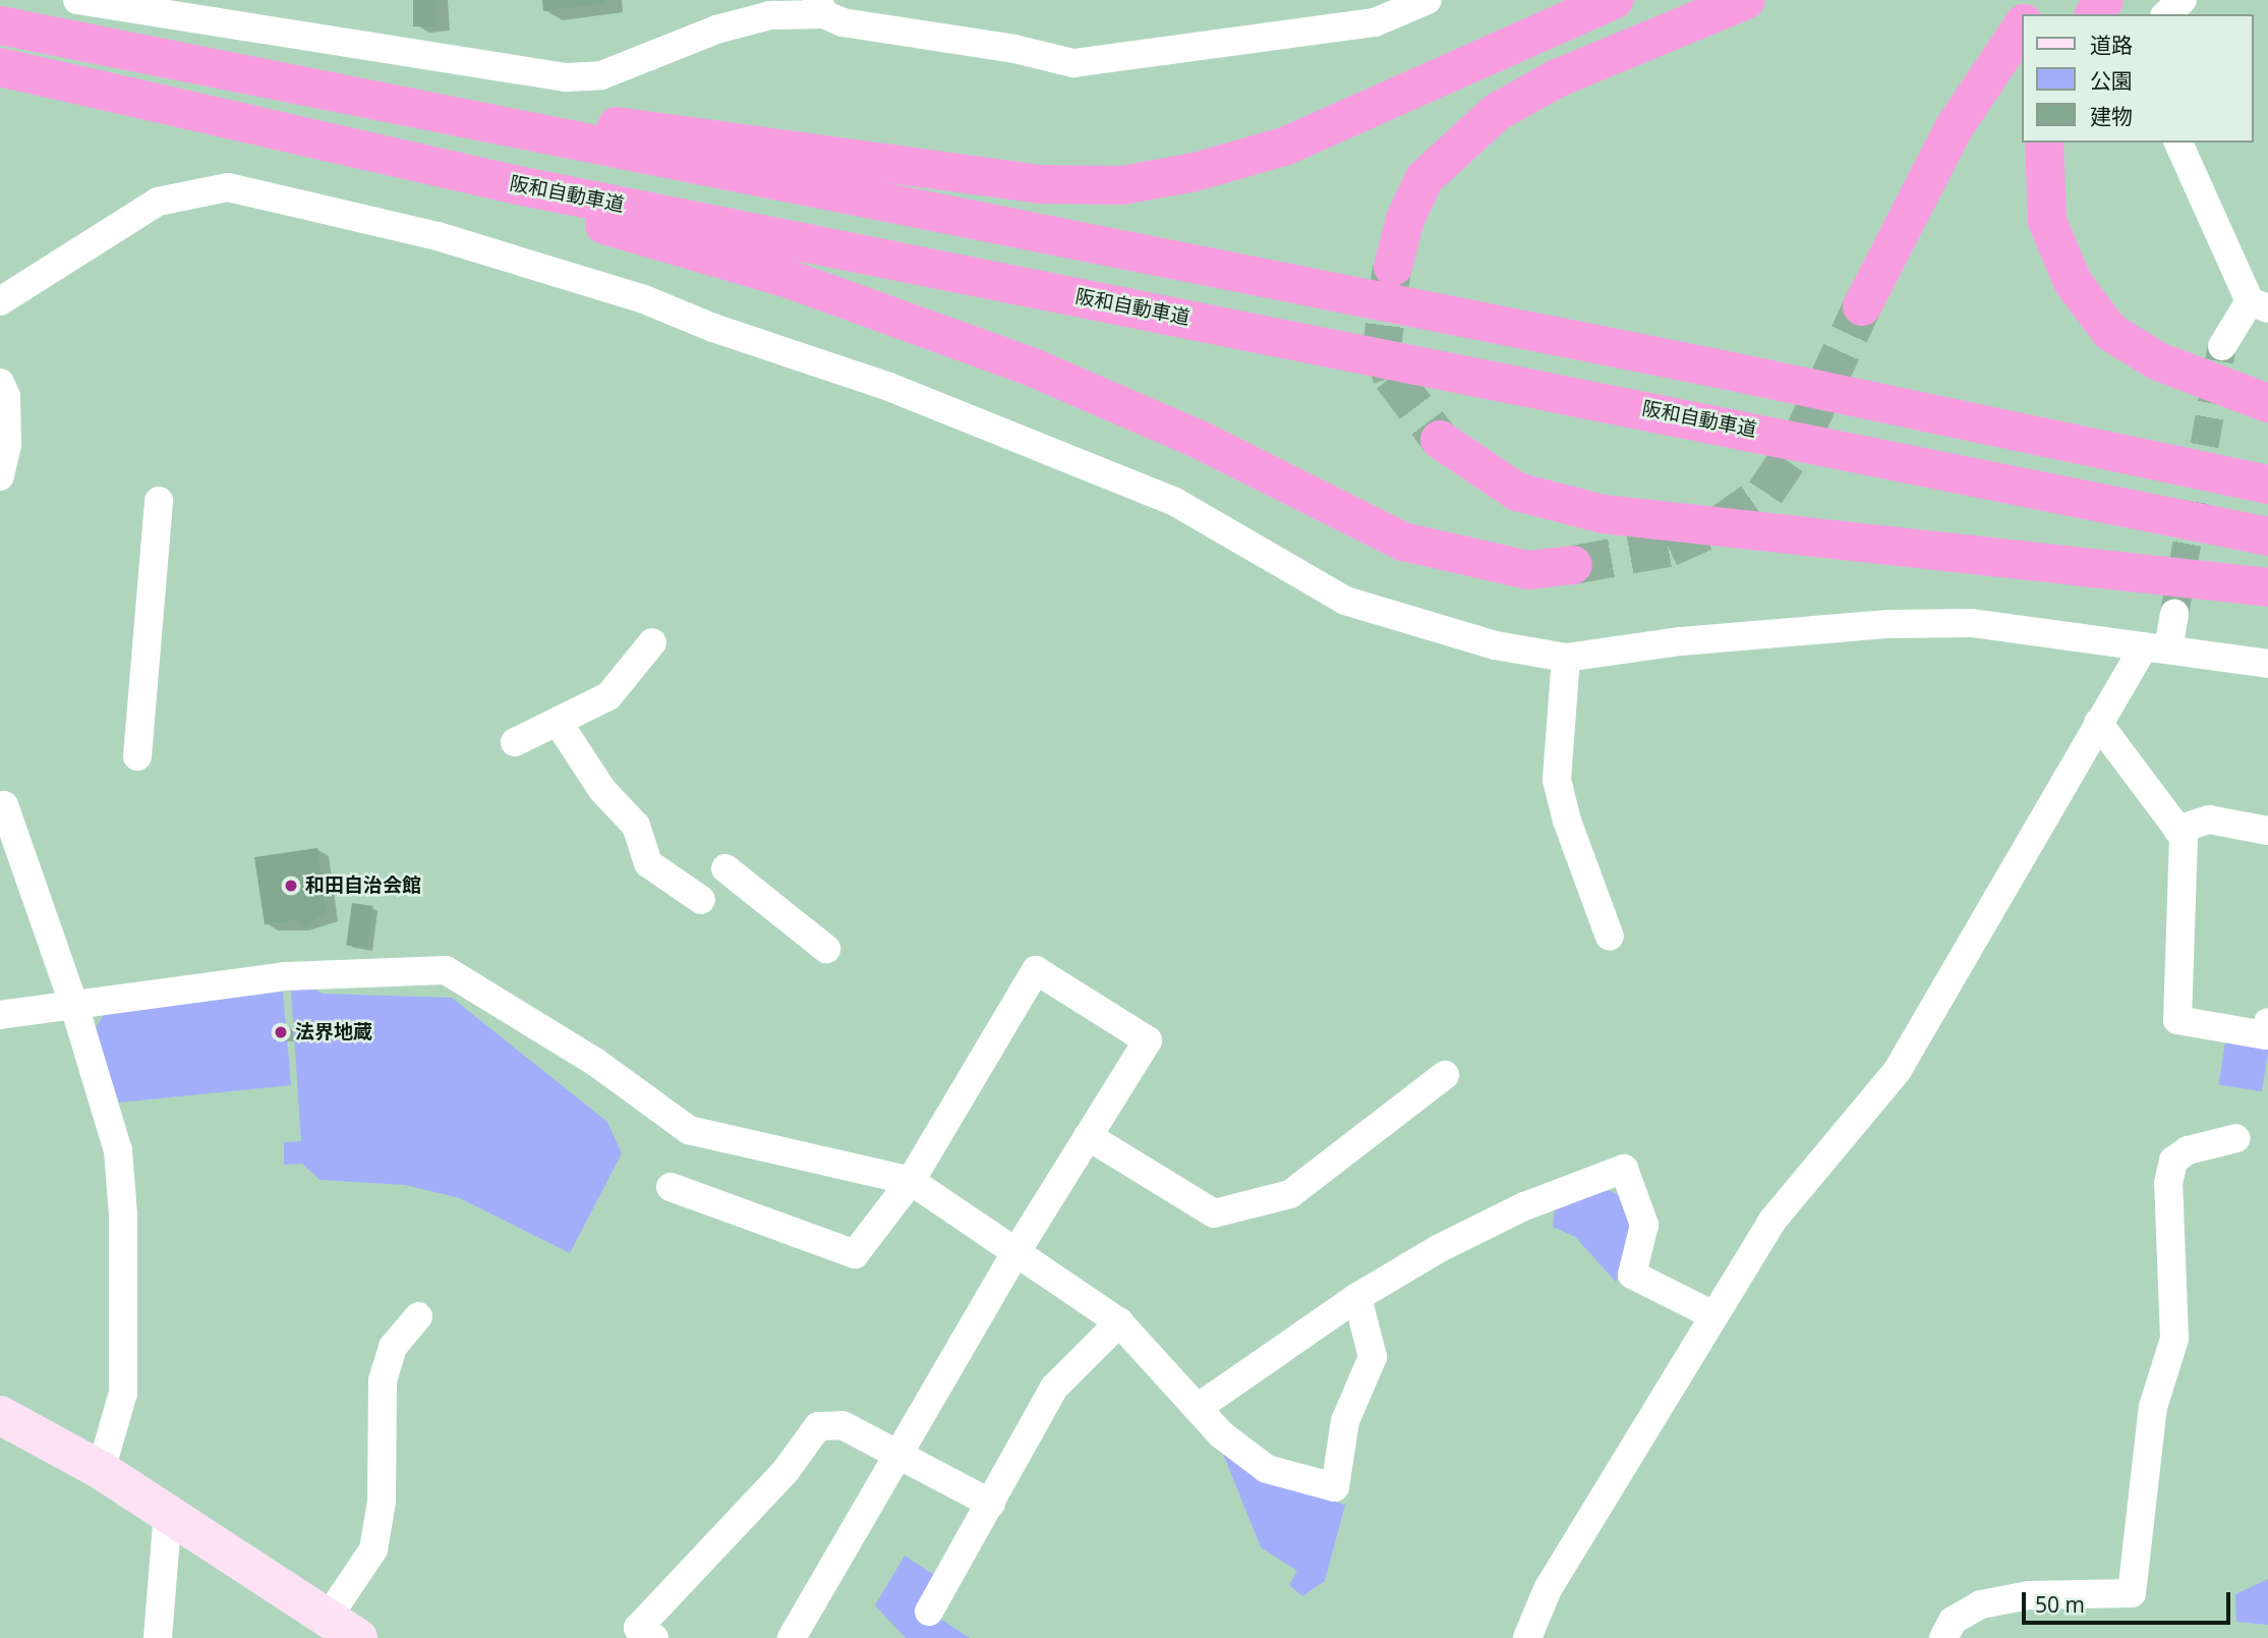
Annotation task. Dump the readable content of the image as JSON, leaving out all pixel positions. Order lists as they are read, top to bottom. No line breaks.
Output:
{"streets":{"highway":["阪和自動車道"]},"places":["和田自治会館","法界地蔵"],"legend":["道路","公園","建物"],"scale_bar":"50 m"}
